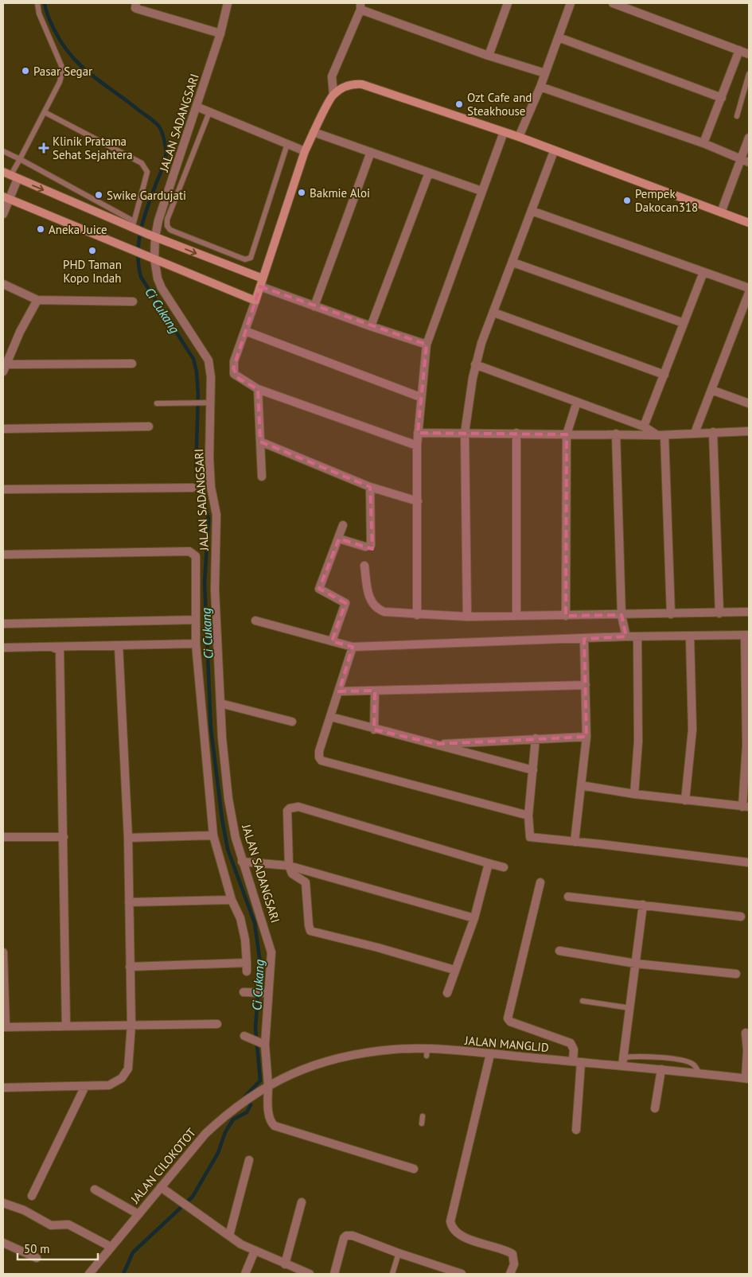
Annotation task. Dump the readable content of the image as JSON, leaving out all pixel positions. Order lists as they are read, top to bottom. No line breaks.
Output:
{"streets":{"street":["JALAN SADANGSARI","JALAN MANGLID","JALAN CILOKOTOT"]},"crossings":[["JALAN SADANGSARI","JALAN MANGLID"],["JALAN SADANGSARI","JALAN CILOKOTOT"],["JALAN MANGLID","JALAN CILOKOTOT"]],"water":["Ci Cukang"],"places":{"other":["Pasar Segar","Ozt Cafe and Steakhouse","Bakmie Aloi","Swike Gardujati","Pempek Dakocan318","Aneka Juice","PHD Taman Kopo Indah"],"health":["Klinik Pratama Sehat Sejahtera"]},"scale_bar":"50 m"}
